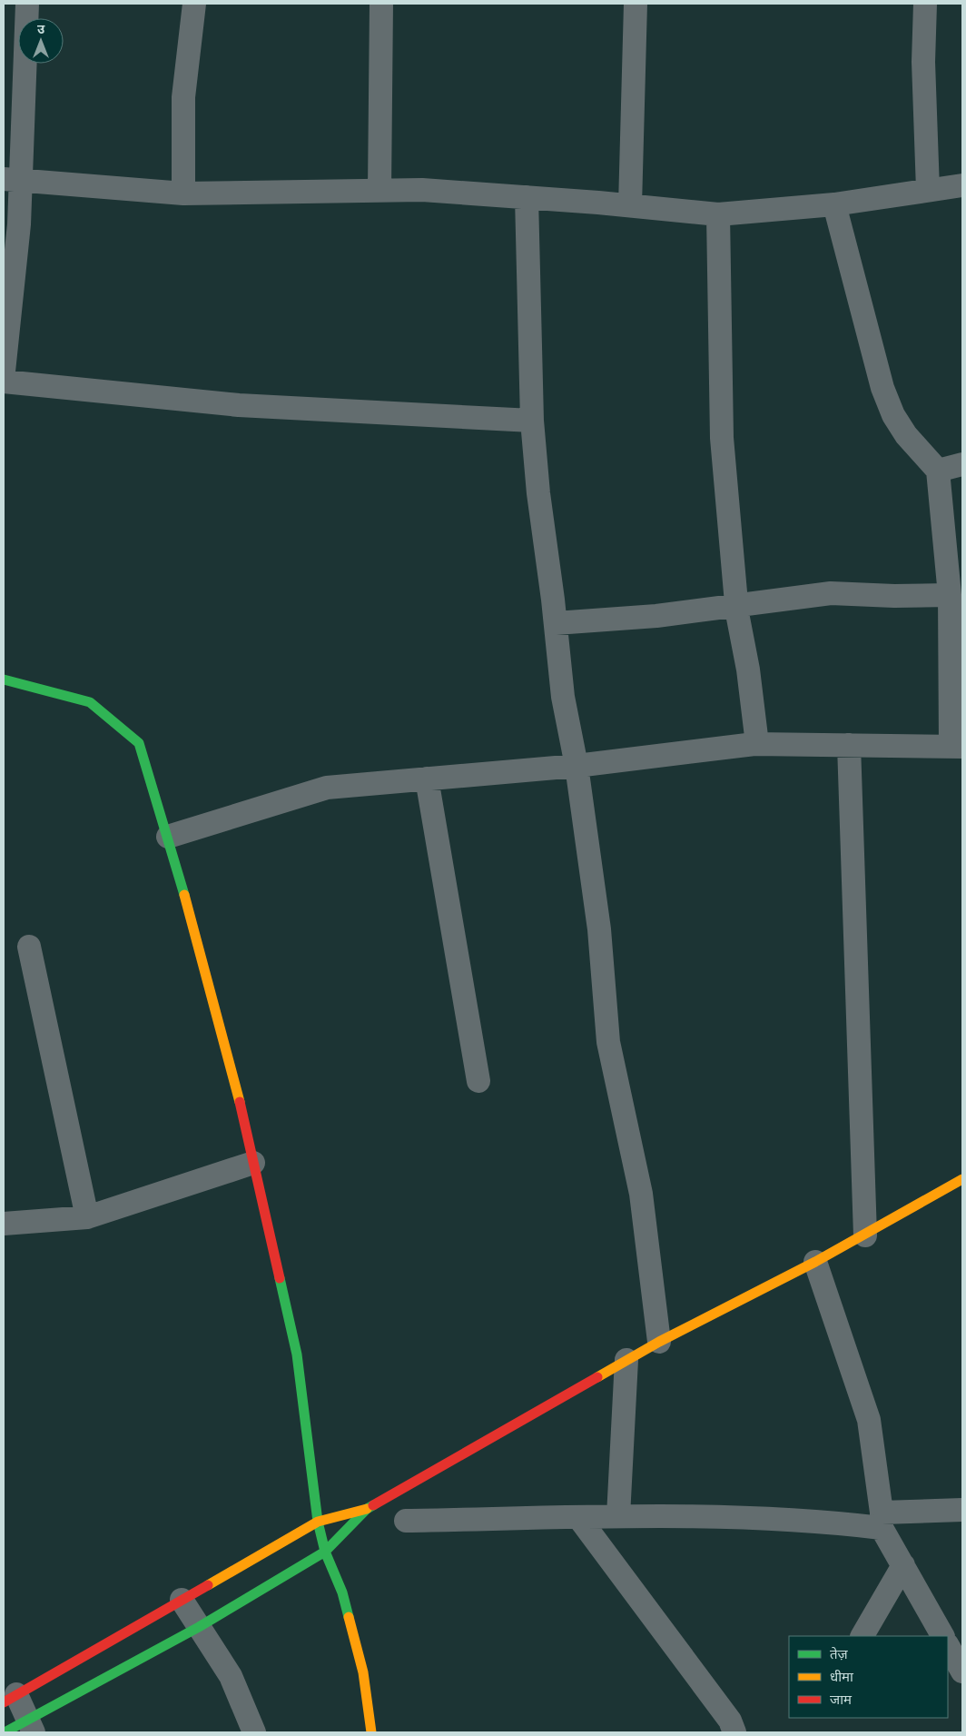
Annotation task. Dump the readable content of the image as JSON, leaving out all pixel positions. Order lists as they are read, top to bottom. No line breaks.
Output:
{"legend":["तेज़","धीमा","जाम"],"north":"top"}
